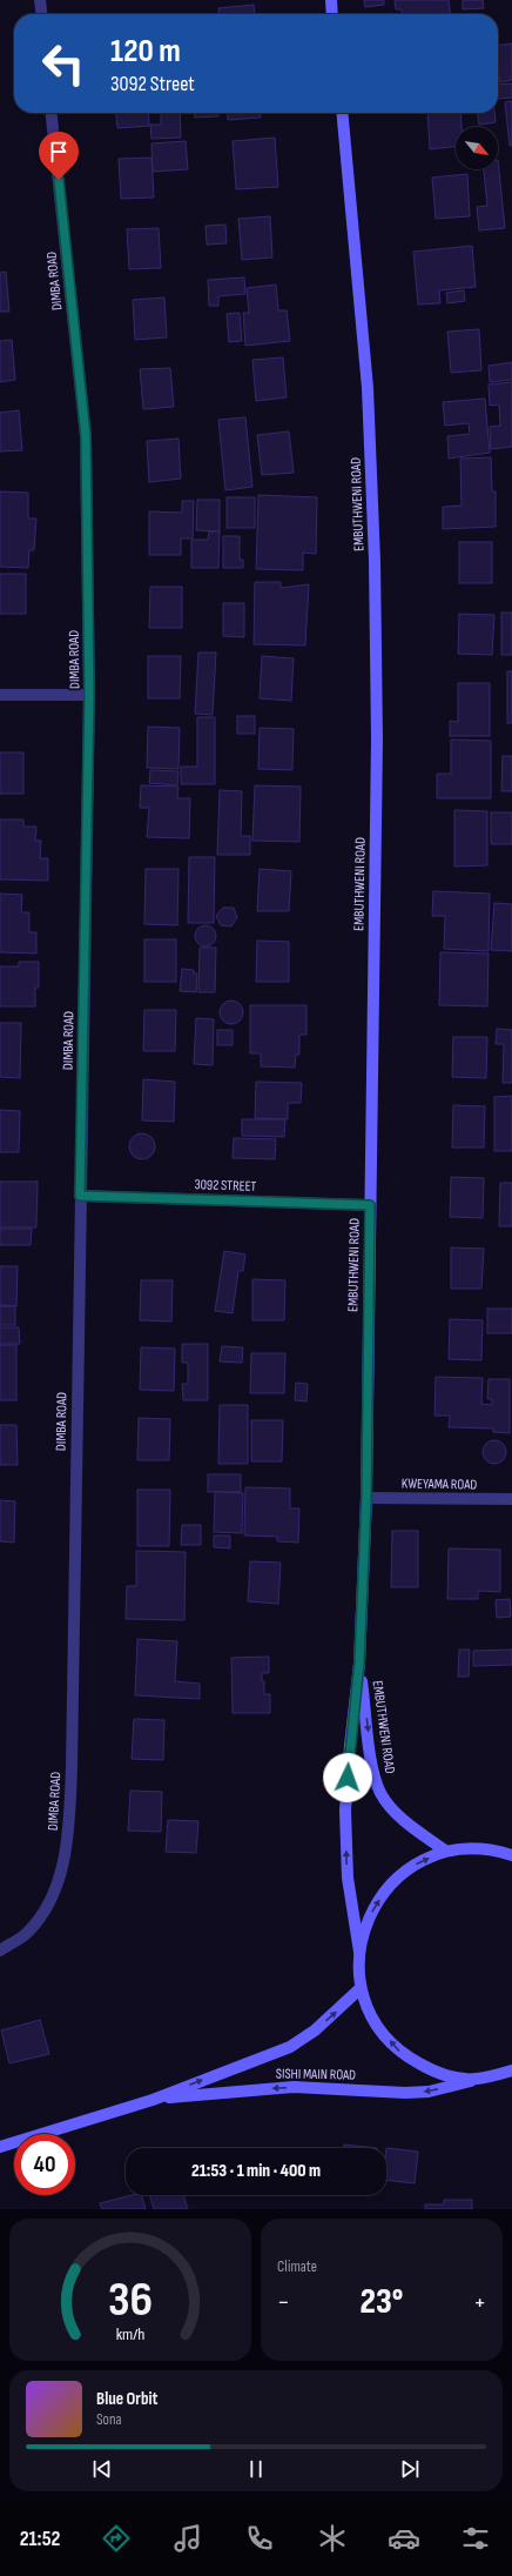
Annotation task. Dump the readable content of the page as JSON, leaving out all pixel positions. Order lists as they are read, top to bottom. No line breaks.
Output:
{"streets":{"street":["DIMBA ROAD","EMBUTHWENI ROAD","3092 STREET","KWEYAMA ROAD","SISHI MAIN ROAD"]},"crossings":[["DIMBA ROAD","3092 STREET"],["EMBUTHWENI ROAD","3092 STREET"],["EMBUTHWENI ROAD","KWEYAMA ROAD"]],"north":"bottom right","page":{"turn":["120 m","3092 Street"],"limit":"40","trip":"21:53 · 1 min · 400 m","tile":"Climate","heat":["−","23°","+"],"song":["Blue Orbit","Sona"],"tabs":"21:52","gauge":["36","km/h"]}}
